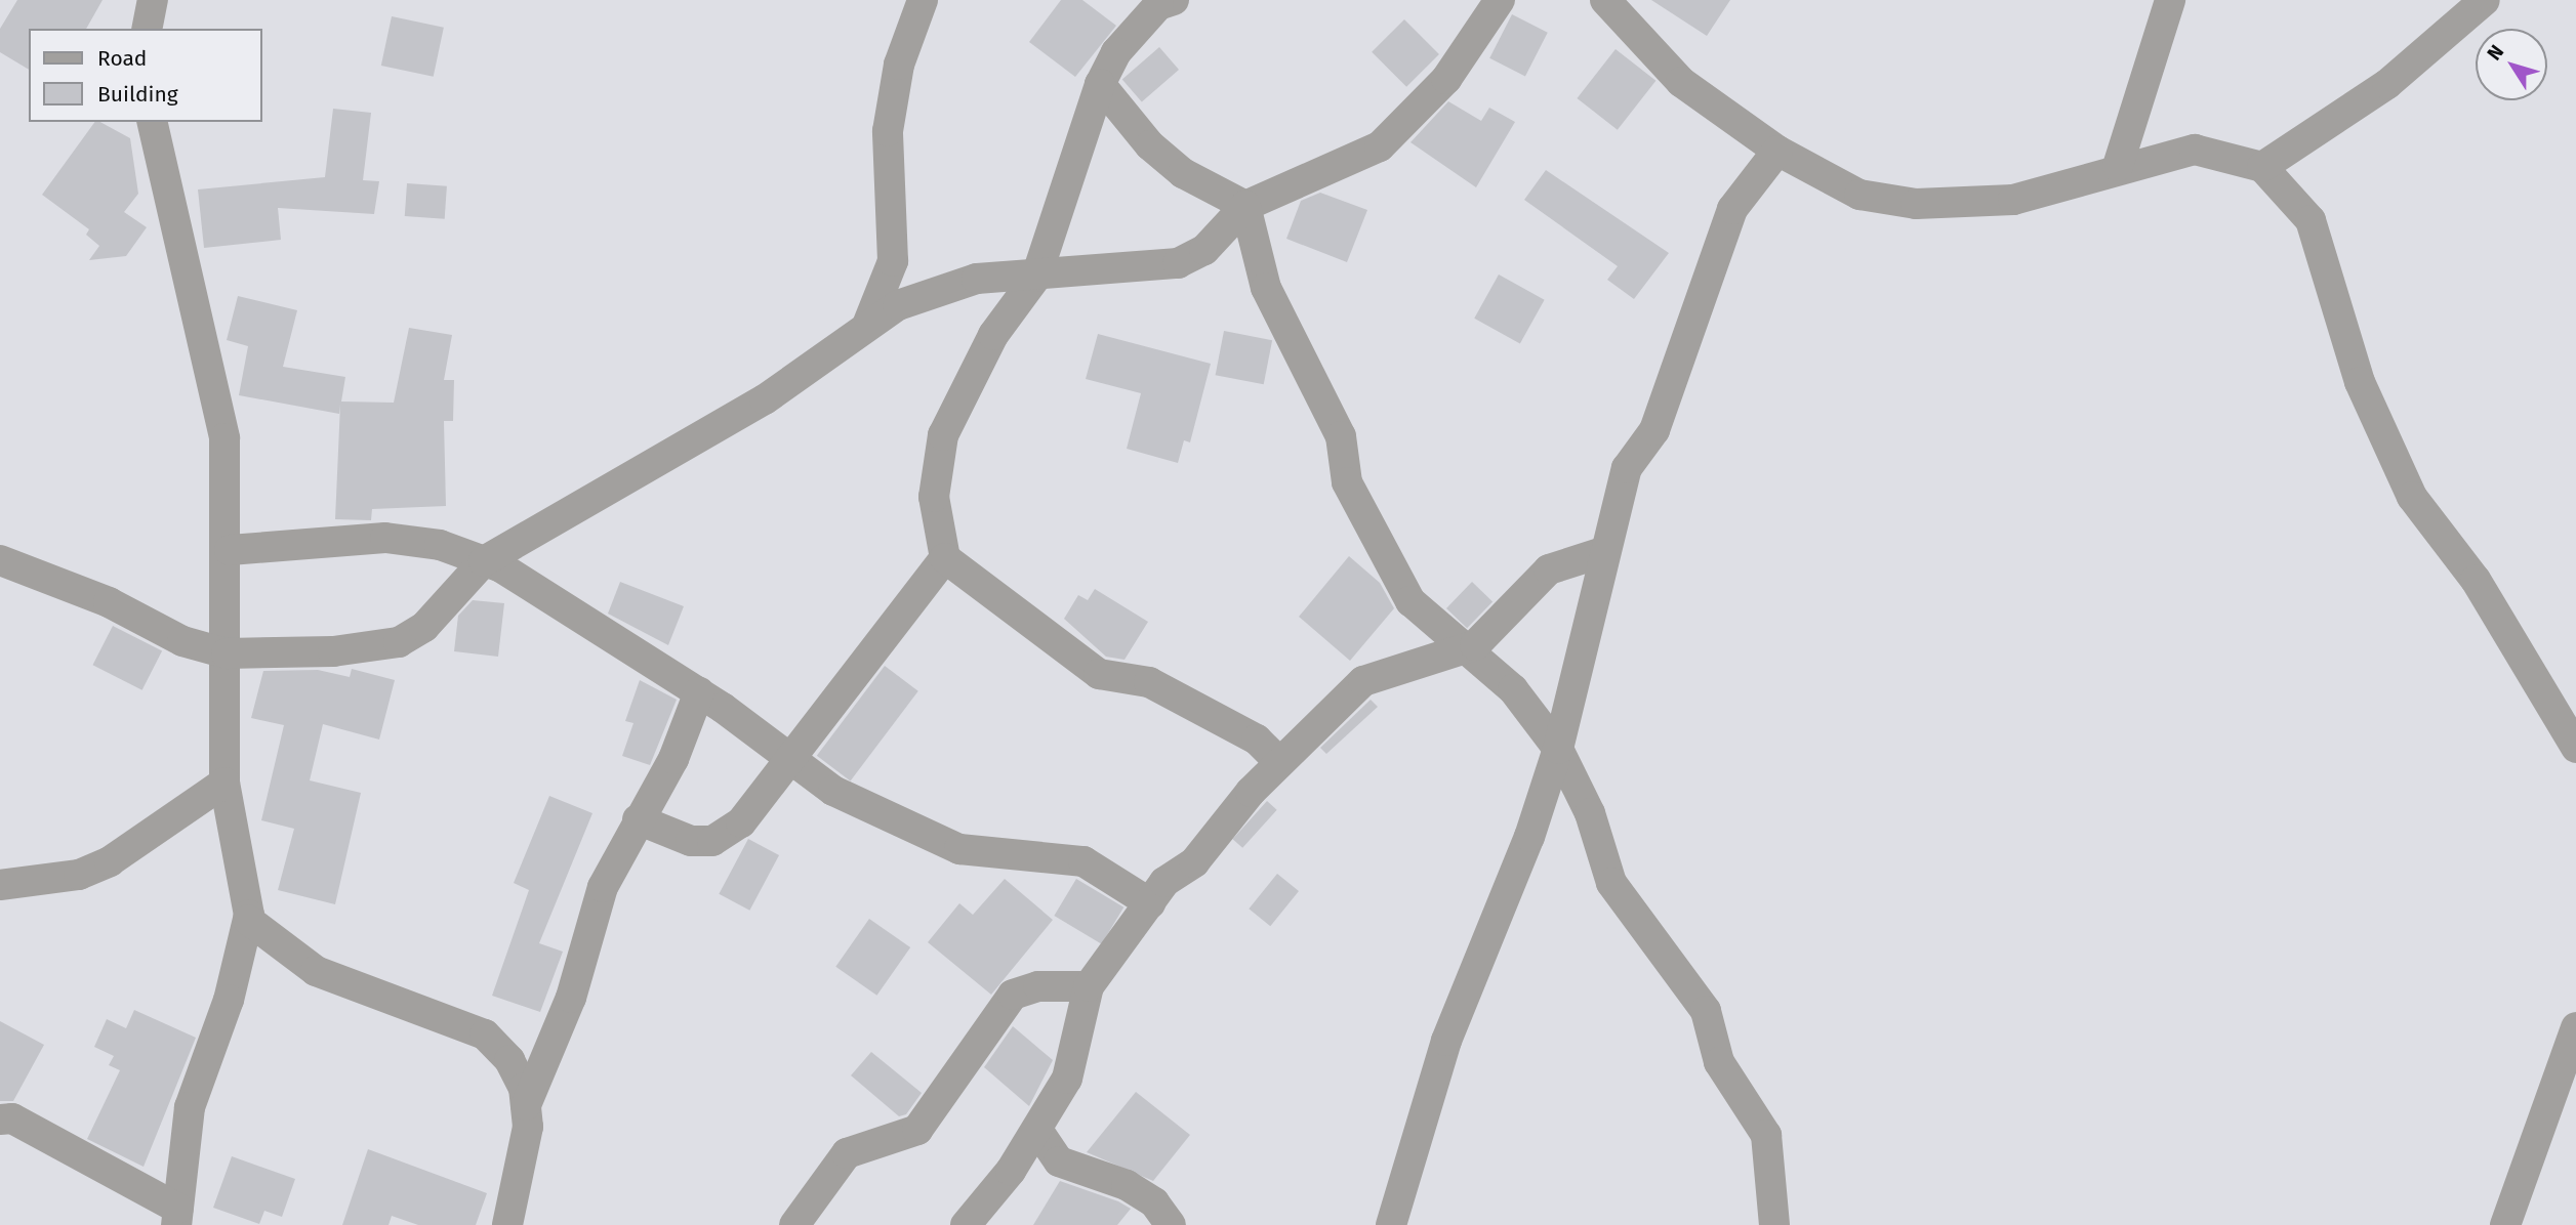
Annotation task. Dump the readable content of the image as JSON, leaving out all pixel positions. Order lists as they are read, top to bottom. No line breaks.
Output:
{"legend":["Road","Building"],"north":"top left"}
